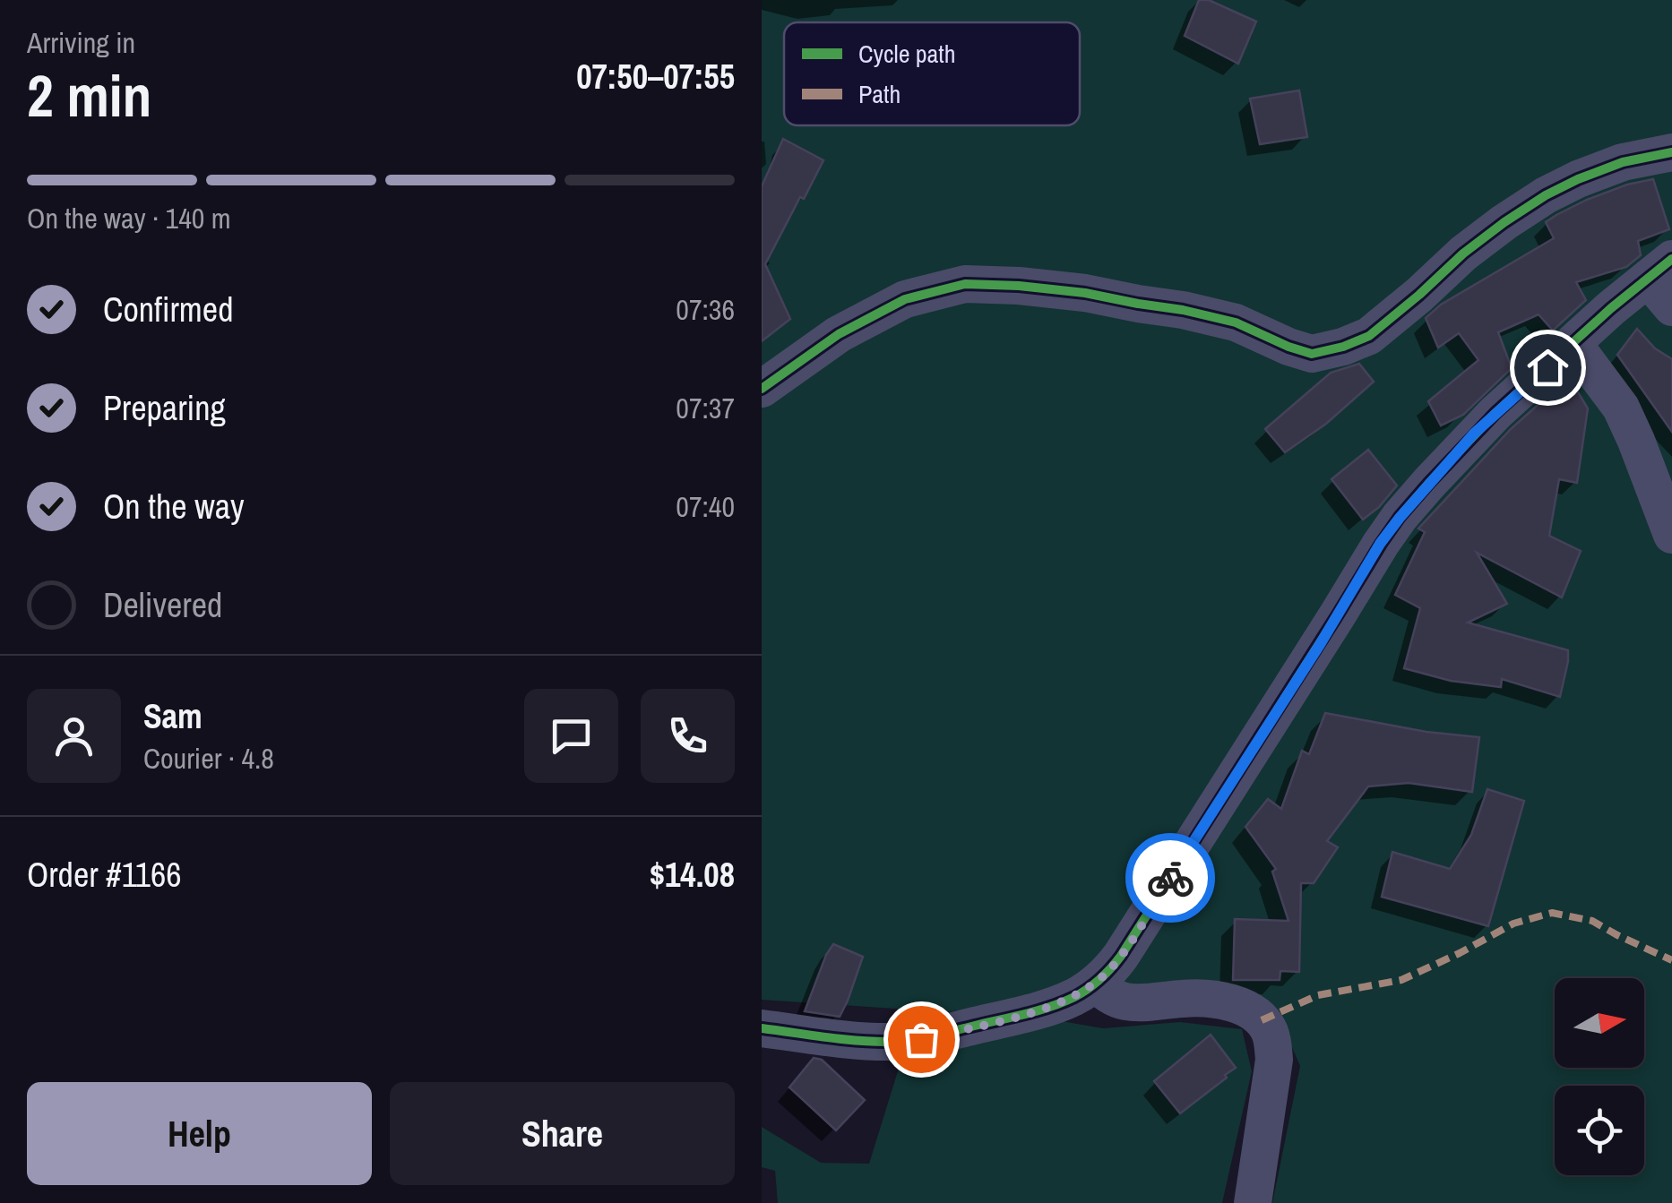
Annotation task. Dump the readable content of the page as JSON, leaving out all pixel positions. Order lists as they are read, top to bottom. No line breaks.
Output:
{"legend":["Cycle path","Path"],"north":"right","page":{"heading":["2 min","Arriving in","07:50–07:55"],"panel":["Sam","Courier · 4.8","Order #1166","$14.08"],"bar":"On the way · 140 m","list":[["Confirmed","07:36"],["Preparing","07:37"],["On the way","07:40"],"Delivered"],"buttons":["Help","Share"]}}
